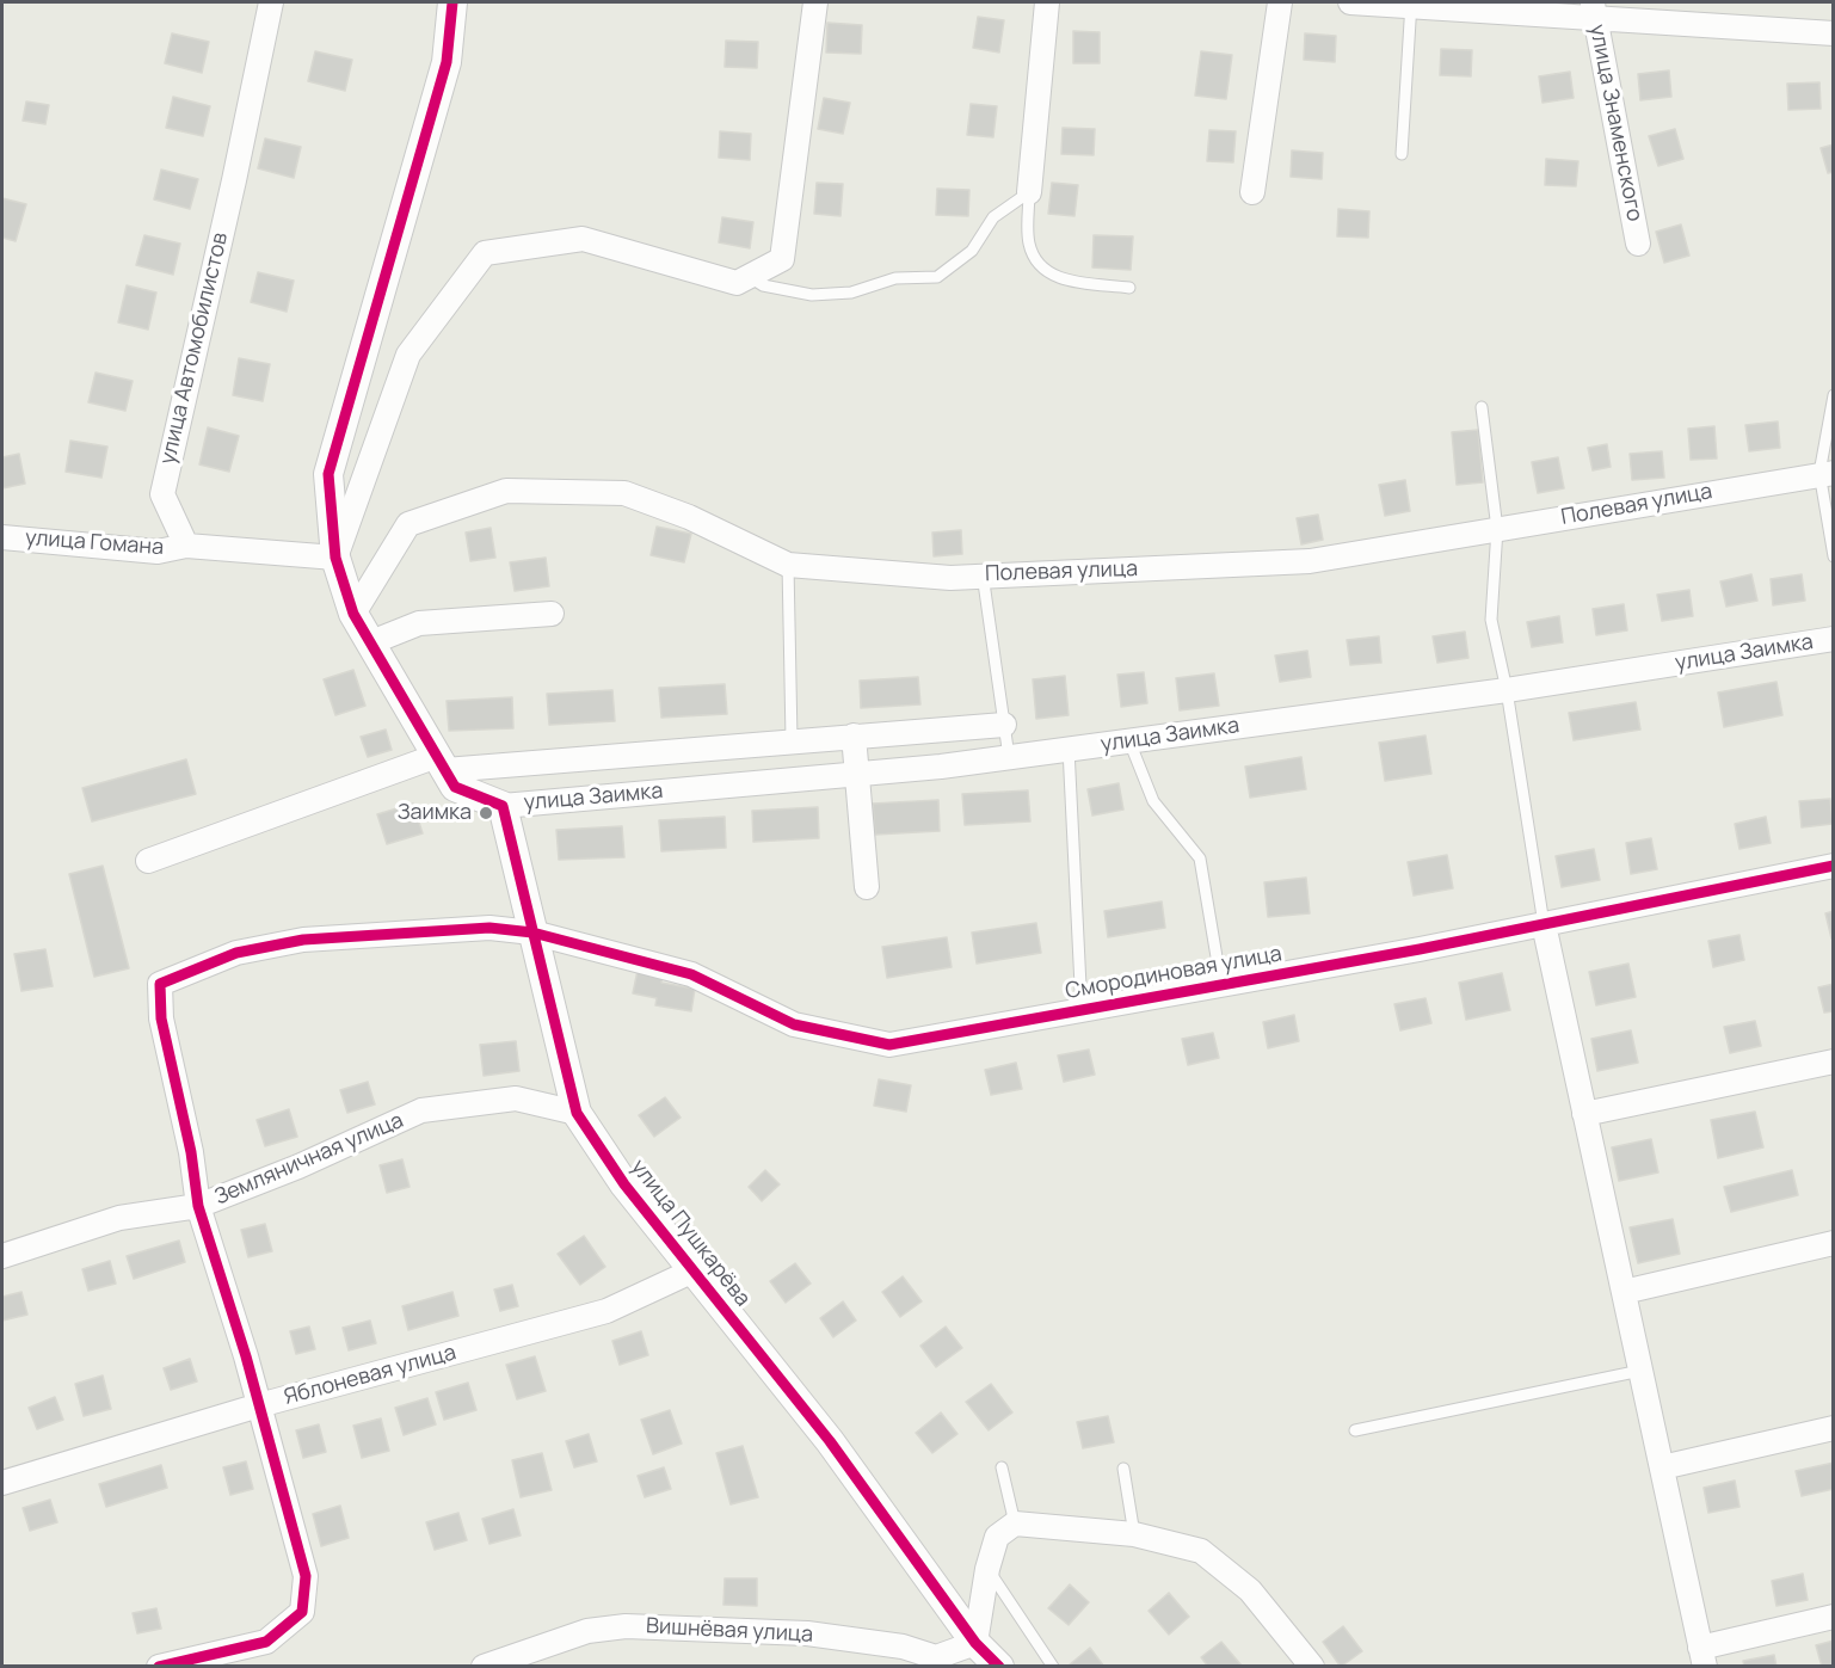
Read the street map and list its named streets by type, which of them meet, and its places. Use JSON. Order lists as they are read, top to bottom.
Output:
{
  "streets": {
    "street": [
      "улица Знаменского",
      "улица Автомобилистов",
      "Полевая улица",
      "улица Гомана",
      "улица Заимка",
      "Смородиновая улица",
      "Земляничная улица",
      "улица Пушкарёва",
      "Яблоневая улица",
      "Вишнёвая улица"
    ]
  },
  "crossings": [
    ["улица Автомобилистов", "улица Гомана"],
    ["улица Заимка", "улица Пушкарёва"],
    ["Смородиновая улица", "Земляничная улица"],
    ["Смородиновая улица", "улица Пушкарёва"],
    ["Земляничная улица", "улица Пушкарёва"],
    ["улица Пушкарёва", "Яблоневая улица"],
    ["улица Пушкарёва", "Вишнёвая улица"]
  ],
  "places": ["Заимка"]
}
